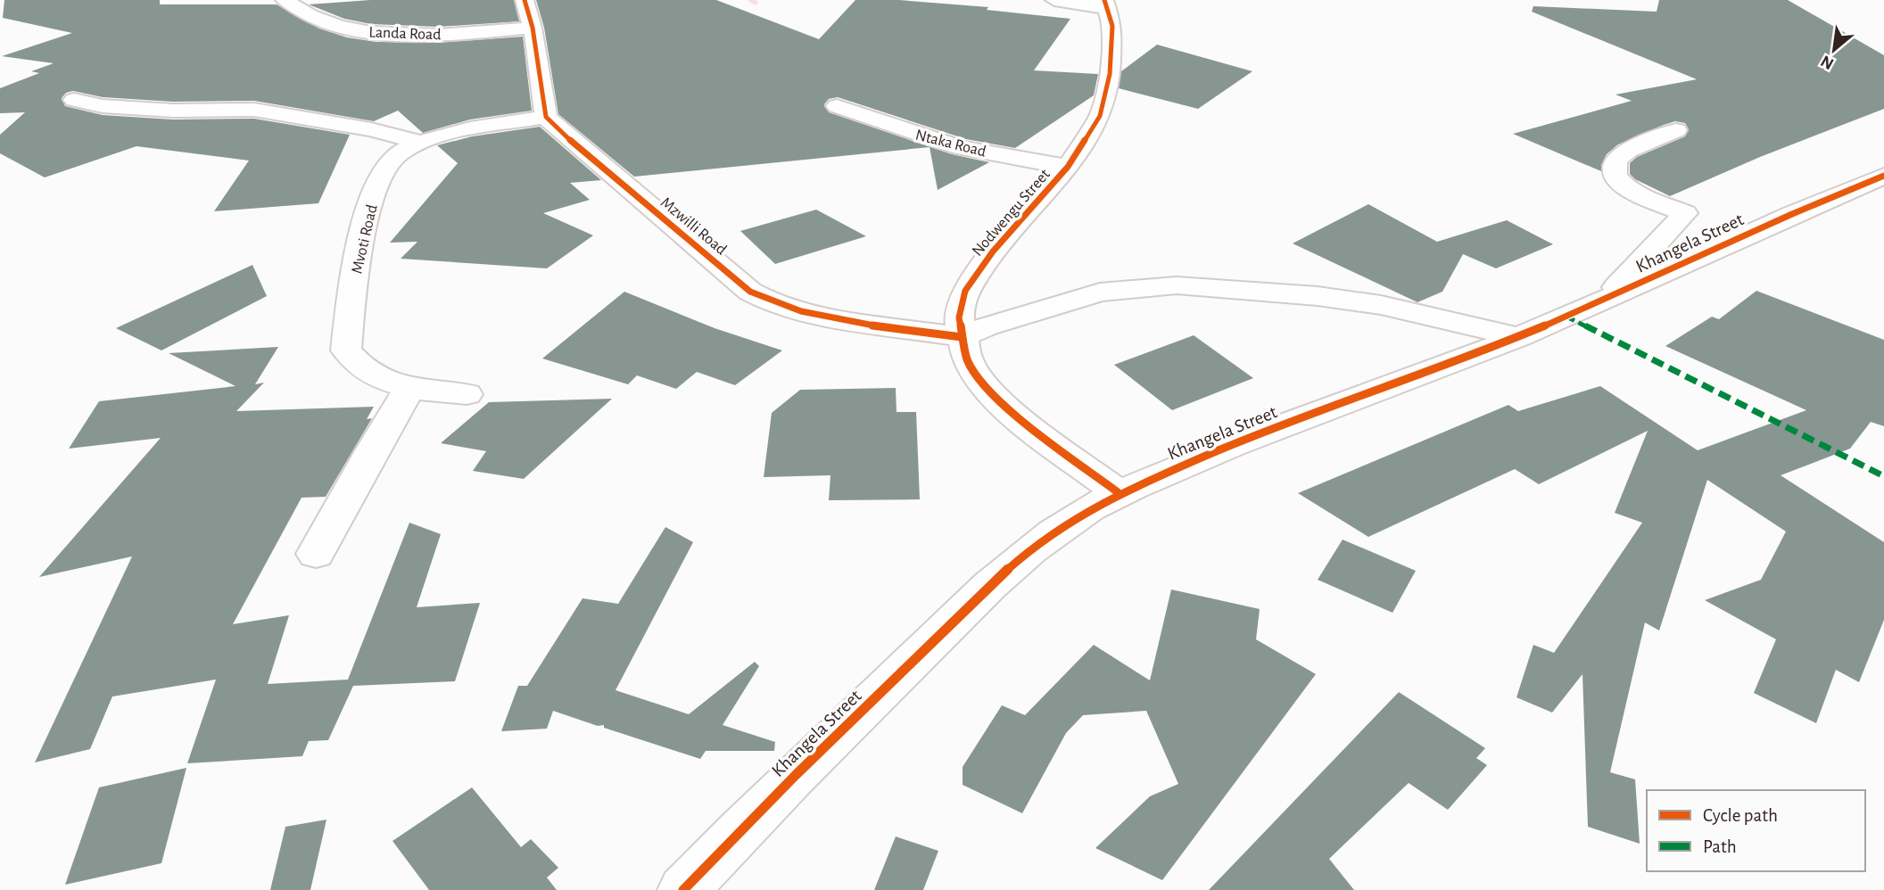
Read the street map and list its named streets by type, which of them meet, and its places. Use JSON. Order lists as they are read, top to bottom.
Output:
{
  "streets": {
    "street": [
      "Landa Road",
      "Ntaka Road",
      "Nodwengu Street",
      "Mzwilli Road",
      "Mvoti Road",
      "Khangela Street"
    ]
  },
  "crossings": [
    ["Ntaka Road", "Nodwengu Street"],
    ["Nodwengu Street", "Mzwilli Road"],
    ["Nodwengu Street", "Khangela Street"],
    ["Mzwilli Road", "Mvoti Road"]
  ],
  "legend": ["Cycle path", "Path"],
  "north": "bottom left"
}
